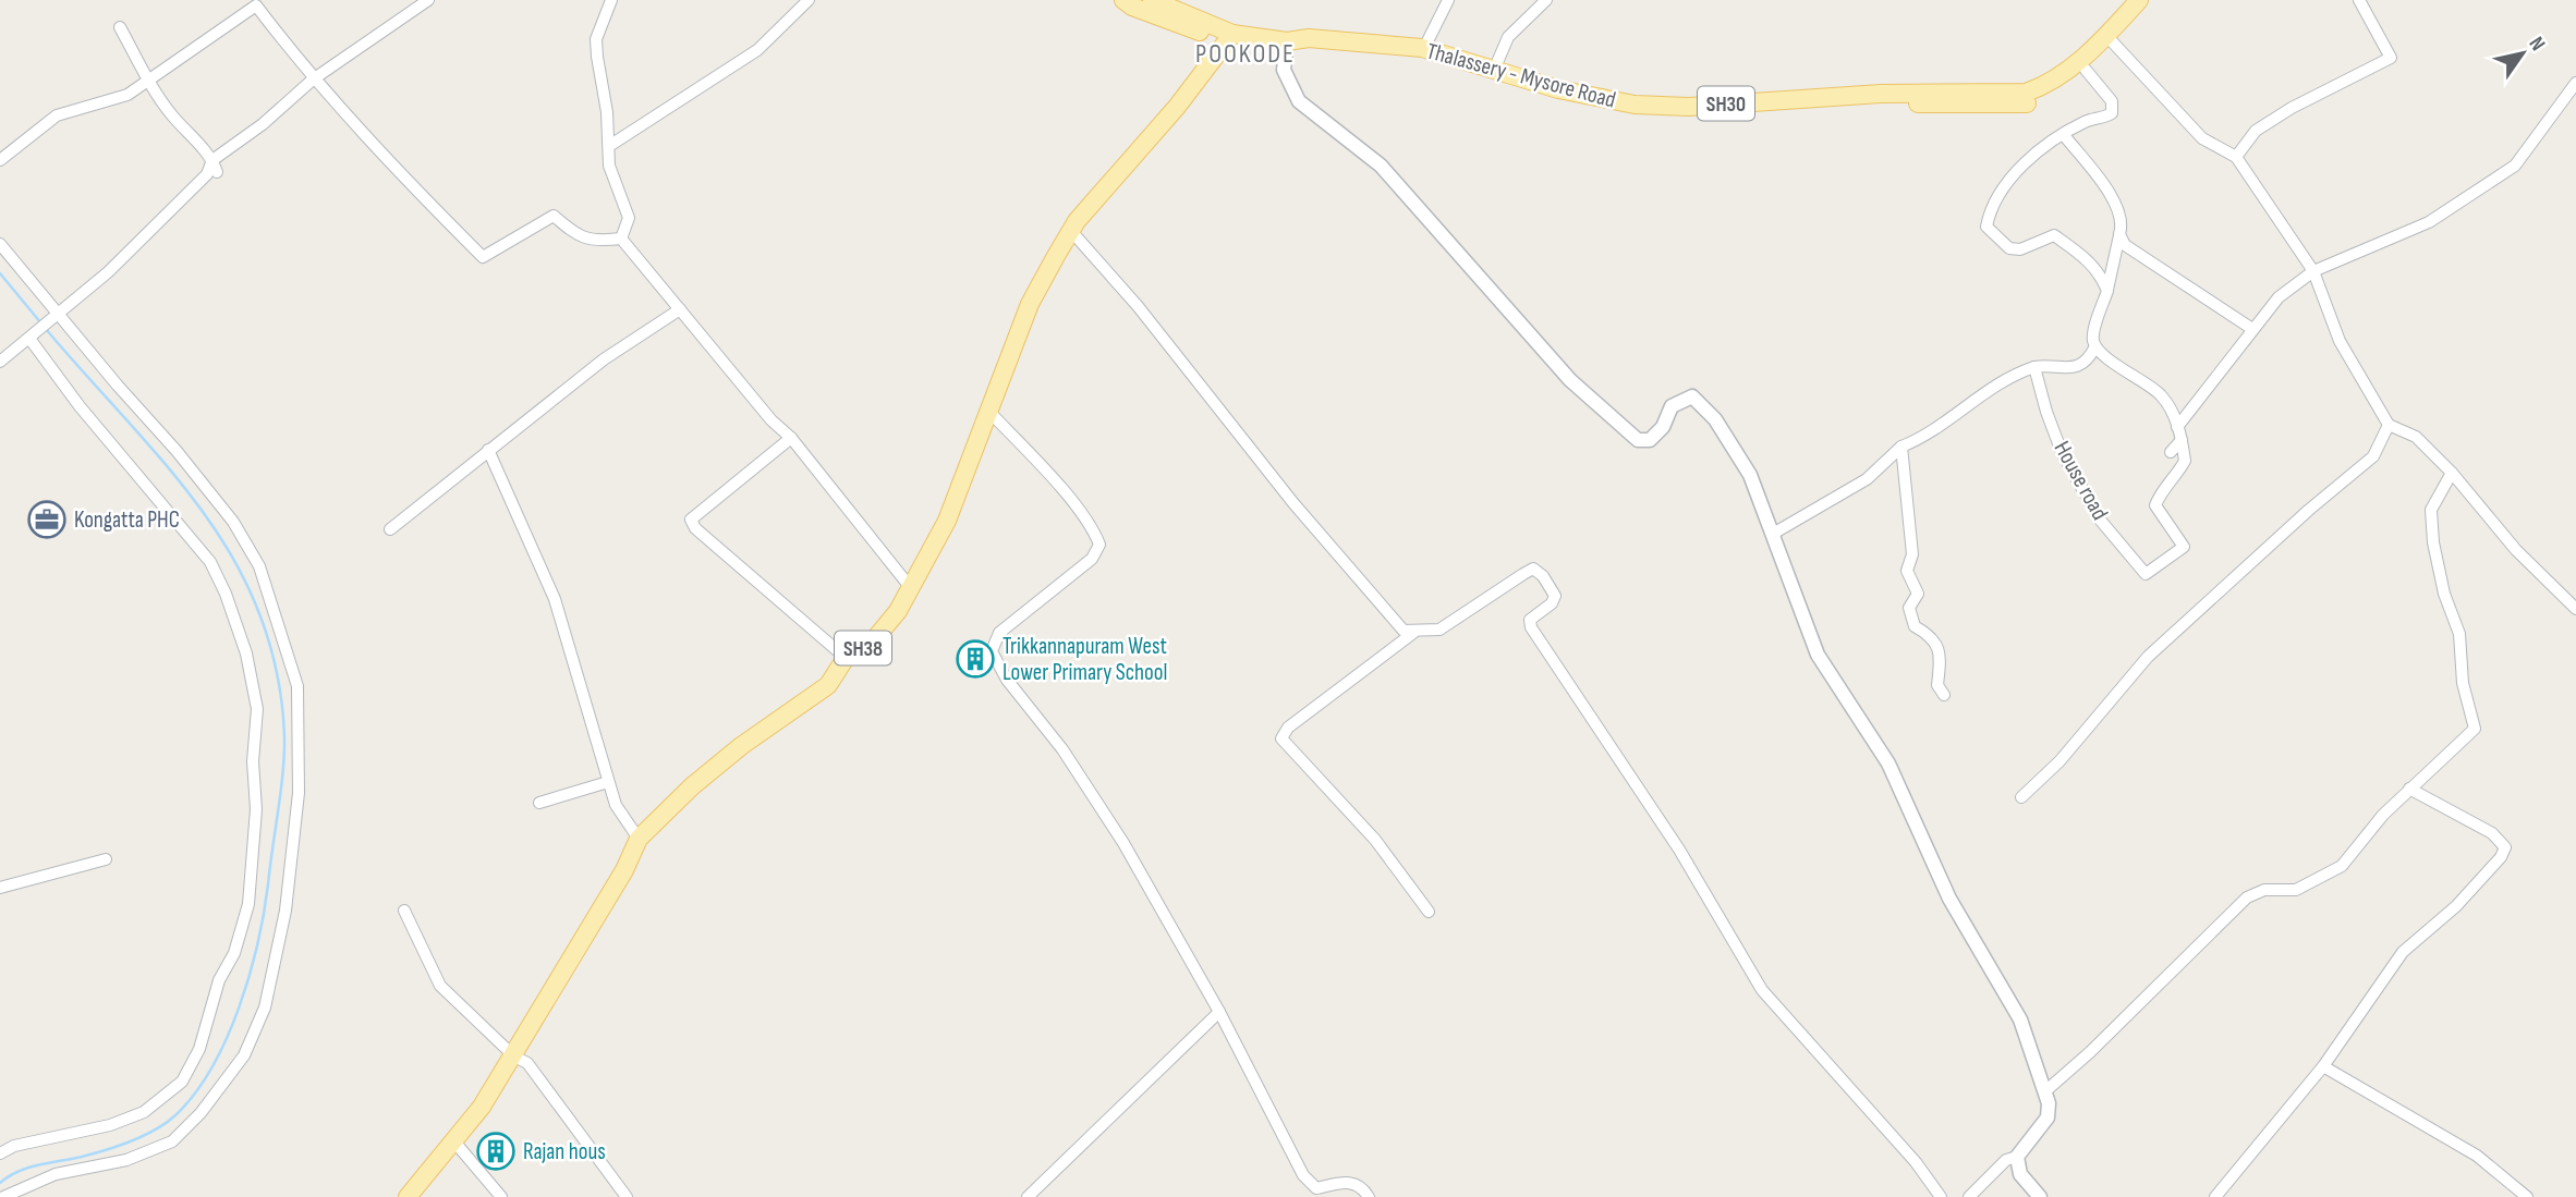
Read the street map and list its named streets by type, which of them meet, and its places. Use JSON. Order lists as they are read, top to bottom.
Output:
{
  "streets": {
    "main road": ["Thalassery - Mysore Road", "SH30", "SH38"],
    "street": ["House road"]
  },
  "crossings": [
    ["Thalassery - Mysore Road", "SH38"]
  ],
  "districts": ["POOKODE"],
  "places": {
    "office": ["Kongatta PHC"],
    "building": ["Trikkannapuram West Lower Primary School", "Rajan hous"]
  },
  "north": "top right"
}
